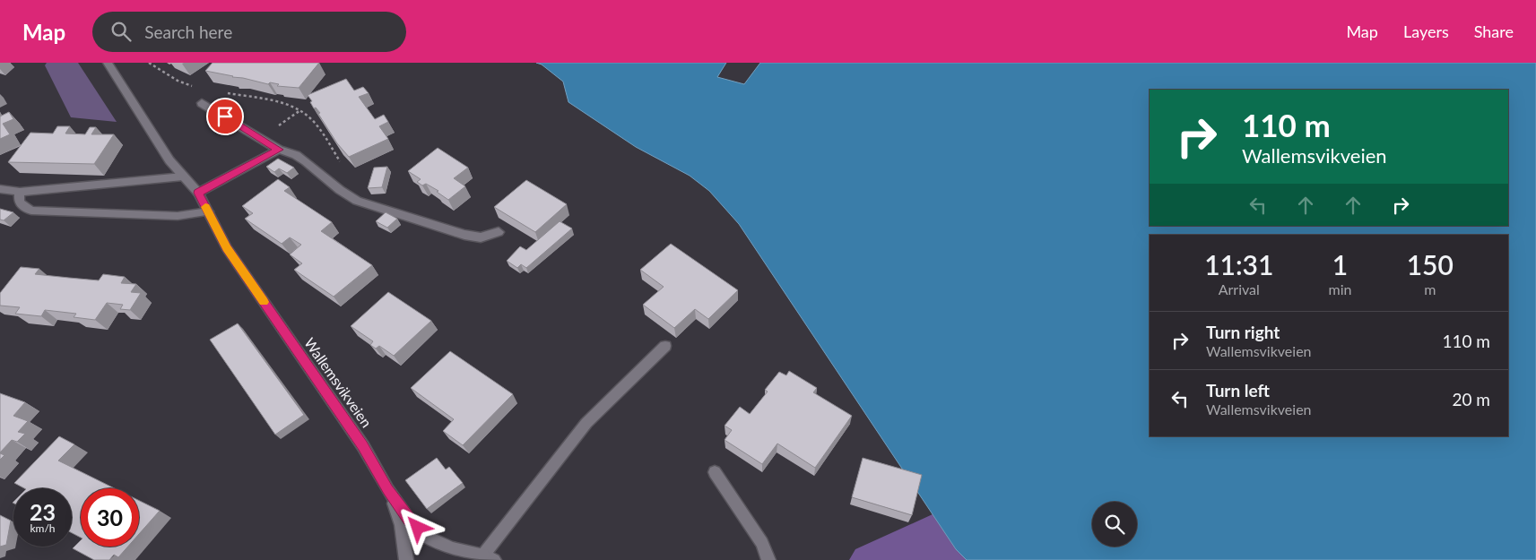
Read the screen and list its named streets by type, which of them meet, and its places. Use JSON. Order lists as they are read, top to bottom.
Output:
{
  "streets": {
    "street": ["Wallemsvikveien"]
  },
  "page": {
    "header": "Map",
    "search": "Search here",
    "nav": ["Map", "Layers", "Share"],
    "turn": ["110 m", "Wallemsvikveien"],
    "eta": [
      "11:31",
      "Arrival",
      "1",
      "min",
      "150",
      "m"
    ],
    "list": [
      {
        "name": "Turn right",
        "note": "Wallemsvikveien",
        "value": "110 m"
      },
      {
        "name": "Turn left",
        "note": "Wallemsvikveien",
        "value": "20 m"
      }
    ],
    "speed": "23 km/h",
    "limit": "30"
  }
}
